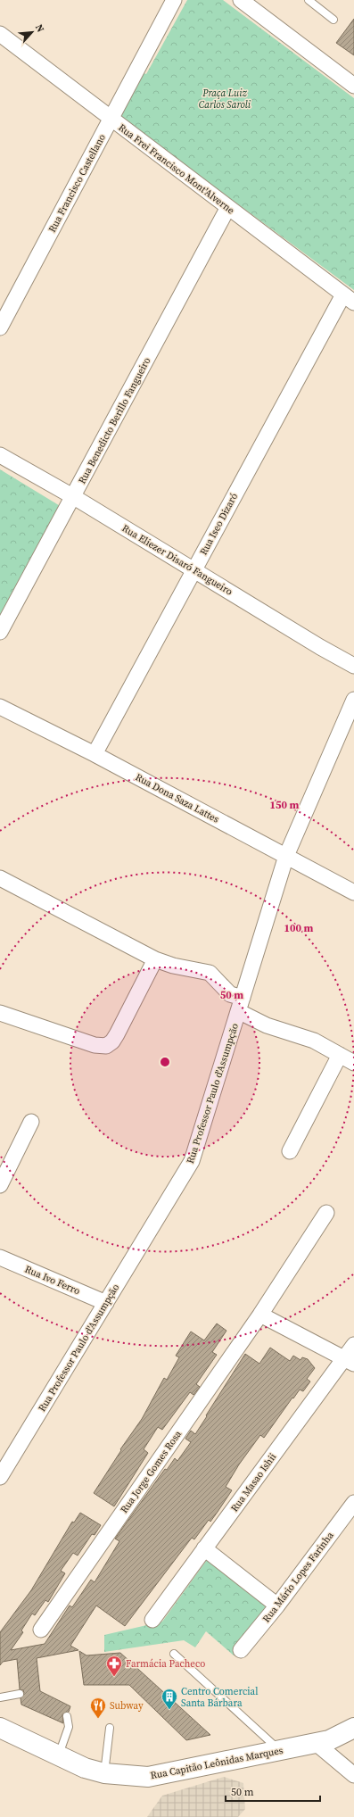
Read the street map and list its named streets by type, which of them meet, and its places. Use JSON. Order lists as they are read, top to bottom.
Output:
{
  "streets": {
    "main road": ["Rua Capitão Leônidas Marques"],
    "street": [
      "Rua Frei Francisco Mont'Alverne",
      "Rua Francisco Castellano",
      "Rua Benedicto Berillo Fangueiro",
      "Rua Iseo Dizaró",
      "Rua Eliezer Disaró Fangueiro",
      "Rua Dona Saza Lattes",
      "Rua Professor Paulo d'Assumpção",
      "Rua Ivo Ferro",
      "Rua Jorge Gomes Rosa",
      "Rua Masao Ishii",
      "Rua Mário Lopes Farinha"
    ]
  },
  "crossings": [
    ["Rua Frei Francisco Mont'Alverne", "Rua Francisco Castellano"],
    ["Rua Frei Francisco Mont'Alverne", "Rua Benedicto Berillo Fangueiro"],
    ["Rua Frei Francisco Mont'Alverne", "Rua Iseo Dizaró"],
    ["Rua Benedicto Berillo Fangueiro", "Rua Eliezer Disaró Fangueiro"],
    ["Rua Iseo Dizaró", "Rua Eliezer Disaró Fangueiro"],
    ["Rua Iseo Dizaró", "Rua Dona Saza Lattes"],
    ["Rua Dona Saza Lattes", "Rua Professor Paulo d'Assumpção"],
    ["Rua Professor Paulo d'Assumpção", "Rua Ivo Ferro"]
  ],
  "parks": ["Praça Luiz Carlos Saroli"],
  "places": {
    "pharmacy": ["Farmácia Pacheco"],
    "building": ["Centro Comercial Santa Bárbara"],
    "restaurant": ["Subway"]
  },
  "scale_bar": "50 m",
  "north": "top right",
  "rings": ["150 m", "100 m", "50 m"]
}
